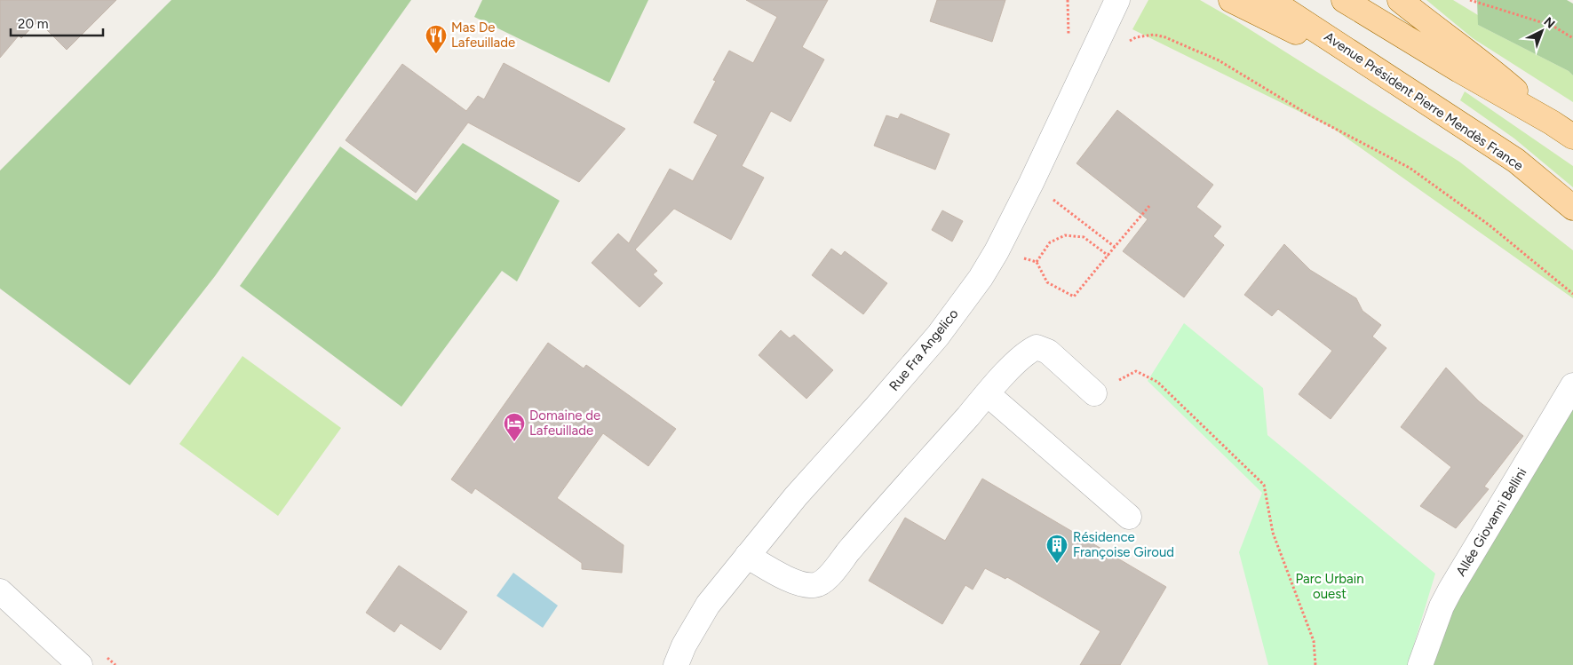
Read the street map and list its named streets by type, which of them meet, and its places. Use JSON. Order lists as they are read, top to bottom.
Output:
{
  "streets": {
    "main road": ["Avenue Président Pierre Mendès France"],
    "street": ["Rue Fra Angelico", "Allée Giovanni Bellini"]
  },
  "parks": ["Parc Urbain ouest"],
  "places": {
    "restaurant": ["Mas De Lafeuillade"],
    "hotel": ["Domaine de Lafeuillade"],
    "building": ["Résidence Françoise Giroud"]
  },
  "scale_bar": "20 m",
  "north": "top right"
}
